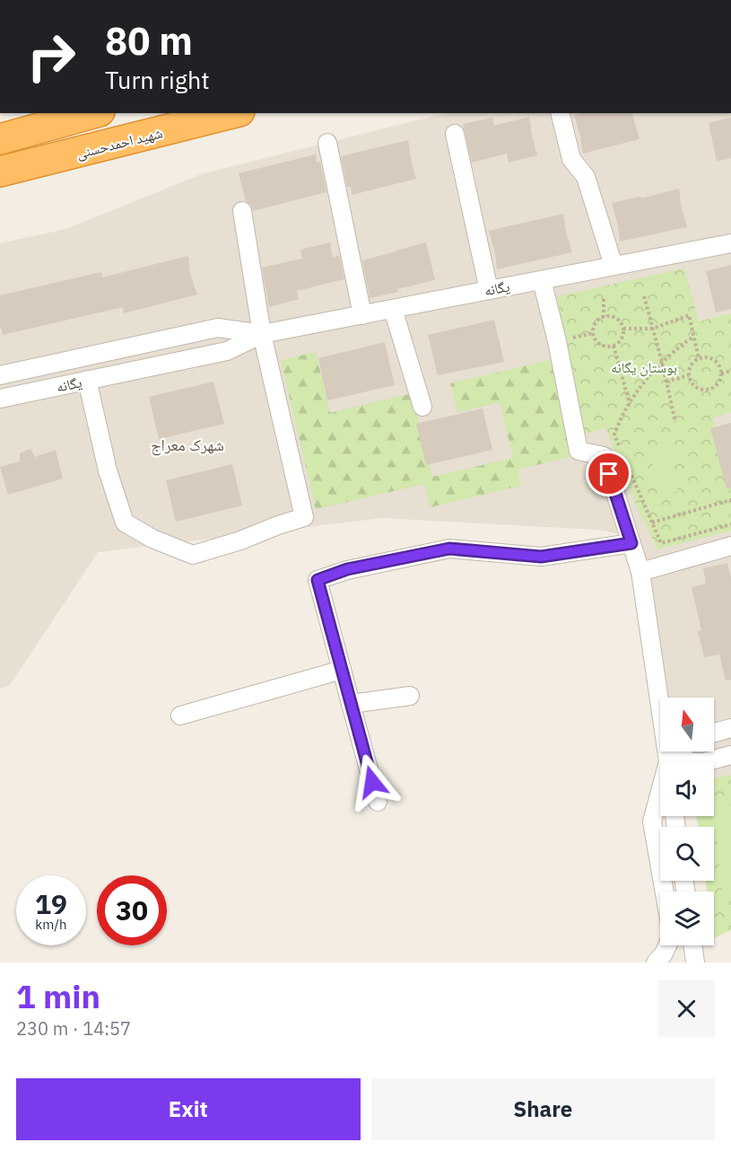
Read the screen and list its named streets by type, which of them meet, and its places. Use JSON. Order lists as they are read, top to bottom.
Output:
{
  "streets": {
    "highway": ["شهید احمدحسنی"],
    "street": ["یگانه"]
  },
  "districts": ["شهرک معراج"],
  "parks": ["بوستان یگانه"],
  "north": "top",
  "page": {
    "turn": ["80 m", "Turn right"],
    "speed": "19 km/h",
    "limit": "30",
    "heading": ["1 min", "230 m · 14:57"],
    "buttons": ["Exit", "Share"]
  }
}
